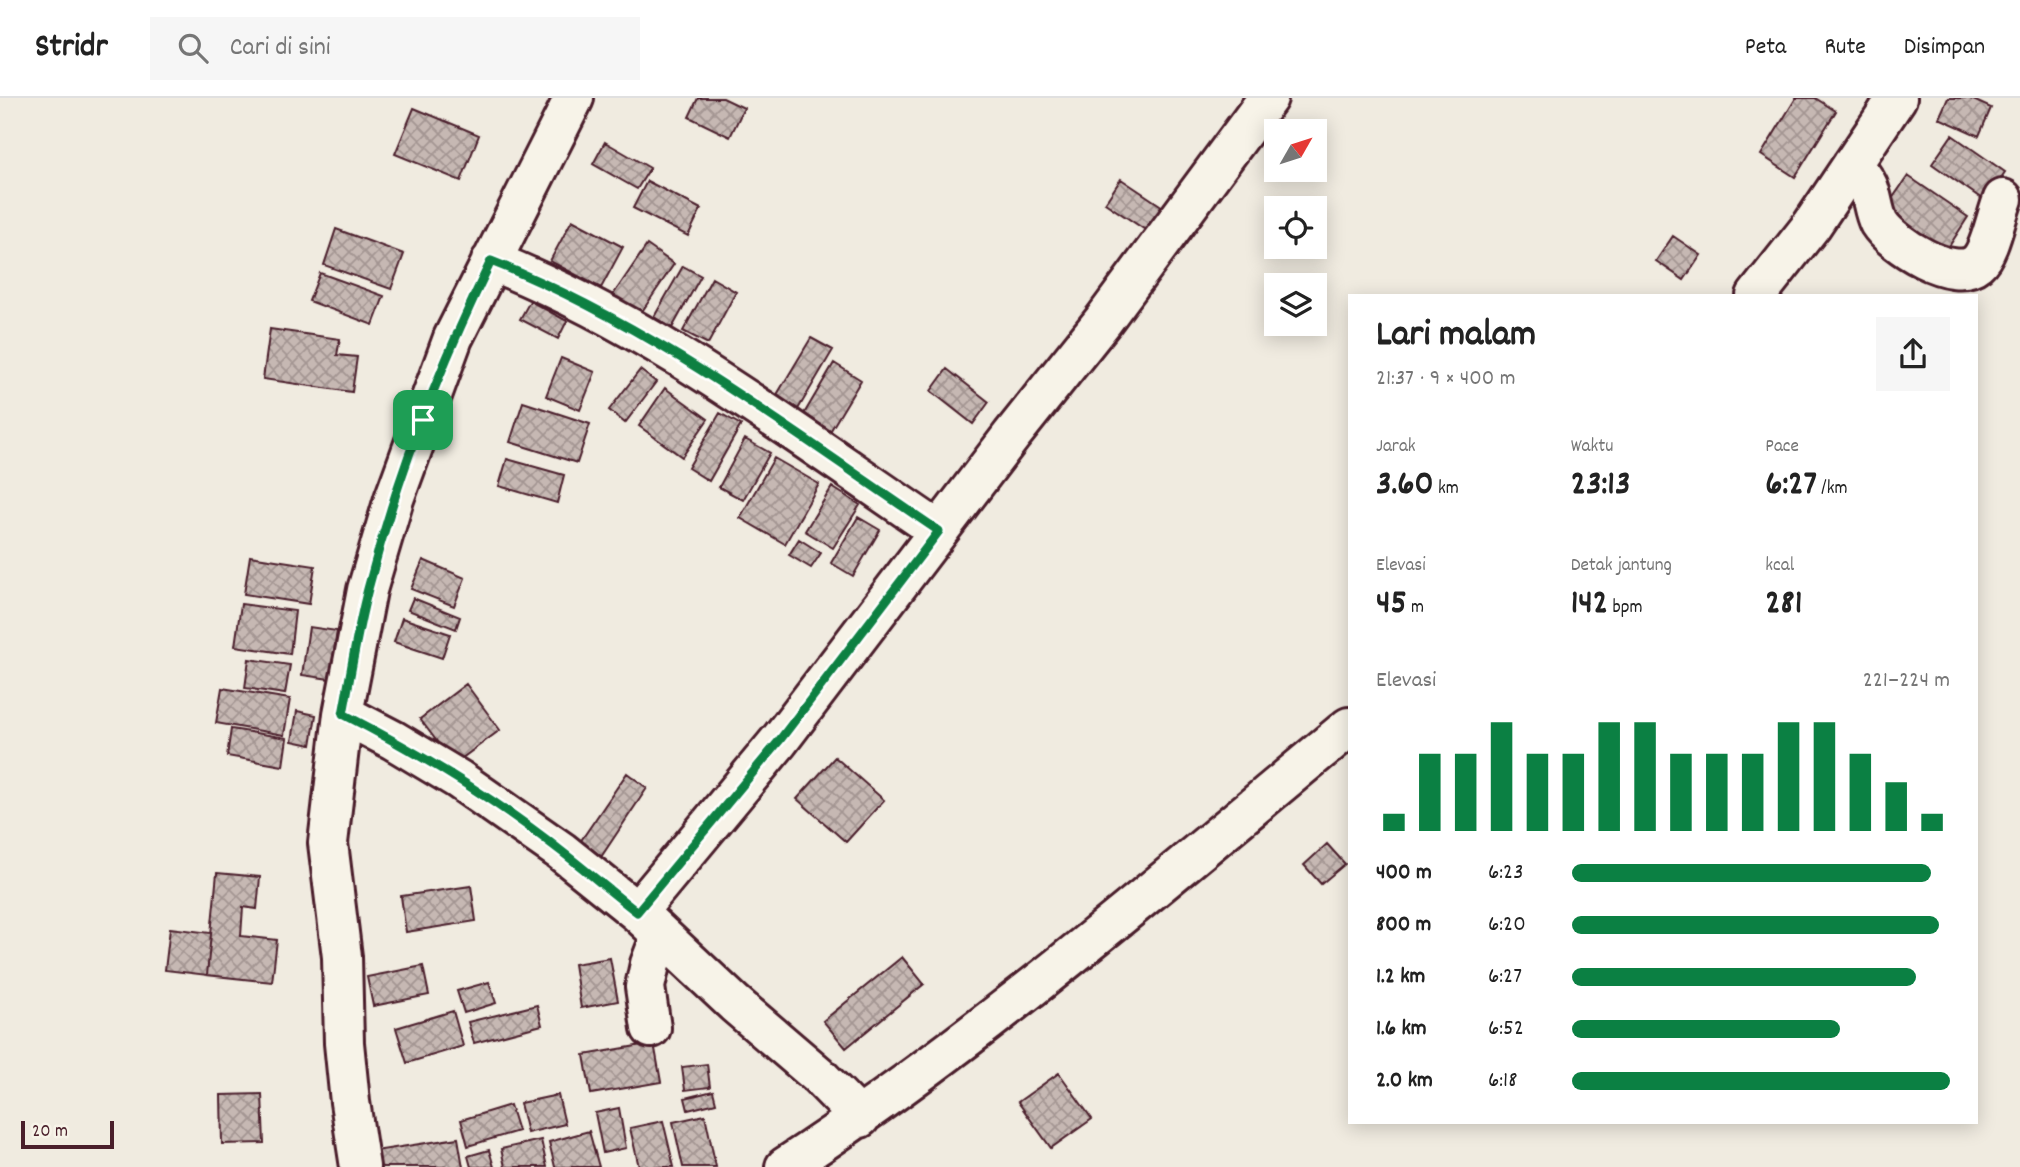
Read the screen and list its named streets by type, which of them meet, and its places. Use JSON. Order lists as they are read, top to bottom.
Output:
{
  "scale_bar": "20 m",
  "north": "top right",
  "page": {
    "header": "Stridr",
    "search": "Cari di sini",
    "nav": ["Peta", "Rute", "Disimpan"],
    "heading": ["Lari malam", "21:37 · 9 × 400 m"],
    "stats": [
      ["Jarak", "3.60 km"],
      ["Waktu", "23:13"],
      ["Pace", "6:27 /km"],
      ["Elevasi", "45 m"],
      ["Detak jantung", "142 bpm"],
      ["kcal", "281"]
    ],
    "chart": ["Elevasi", "221–224 m"],
    "list": [
      {
        "name": "400 m",
        "note": "6:23"
      },
      {
        "name": "800 m",
        "note": "6:20"
      },
      {
        "name": "1.2 km",
        "note": "6:27"
      },
      {
        "name": "1.6 km",
        "note": "6:52"
      },
      {
        "name": "2.0 km",
        "note": "6:18"
      }
    ],
    "scale": "20 m"
  }
}
